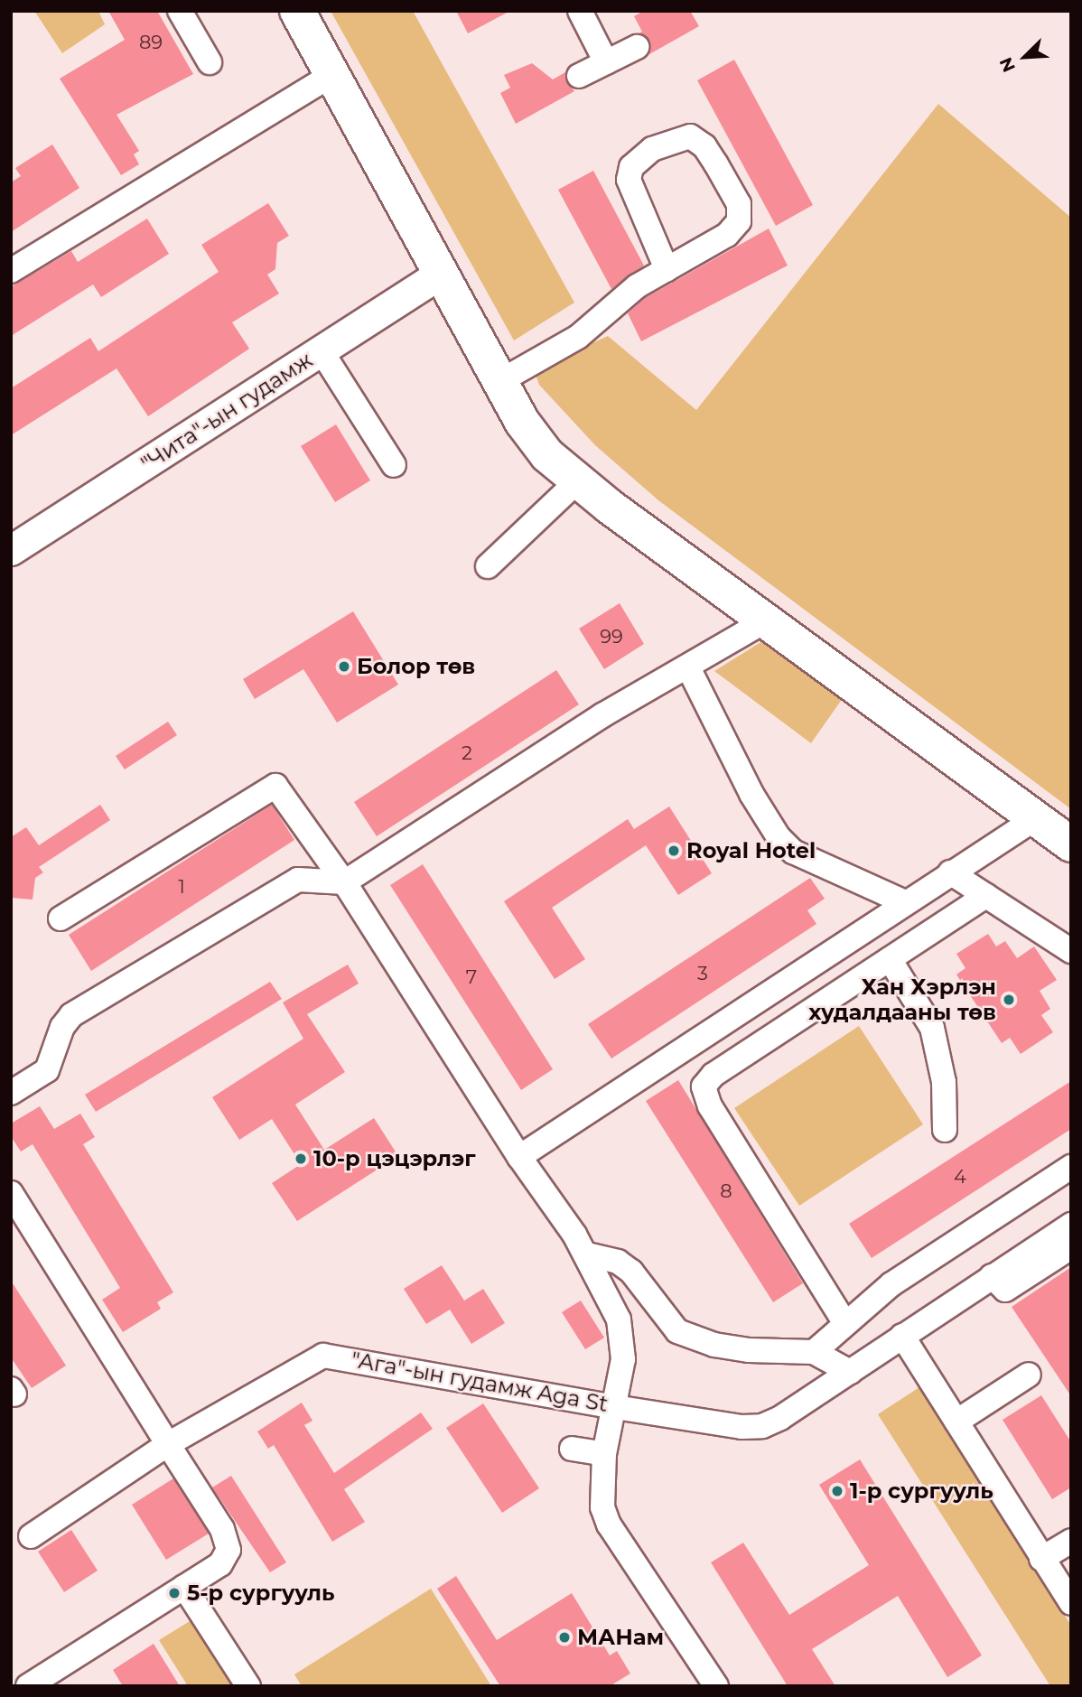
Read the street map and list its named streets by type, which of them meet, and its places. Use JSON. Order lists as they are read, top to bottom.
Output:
{
  "streets": {
    "main road": ["\"Чита\"-ын гудамж"],
    "street": ["\"Ага\"-ын гудамж Aga St"]
  },
  "places": [
    "Болор төв",
    "Royal Hotel",
    "Хан Хэрлэн худалдааны төв",
    "10-р цэцэрлэг",
    "1-р сургууль",
    "5-р сургууль",
    "МАНам"
  ],
  "house_numbers": [
    "89",
    "99",
    "2",
    "1",
    "3",
    "7",
    "4",
    "8"
  ],
  "north": "bottom left"
}
